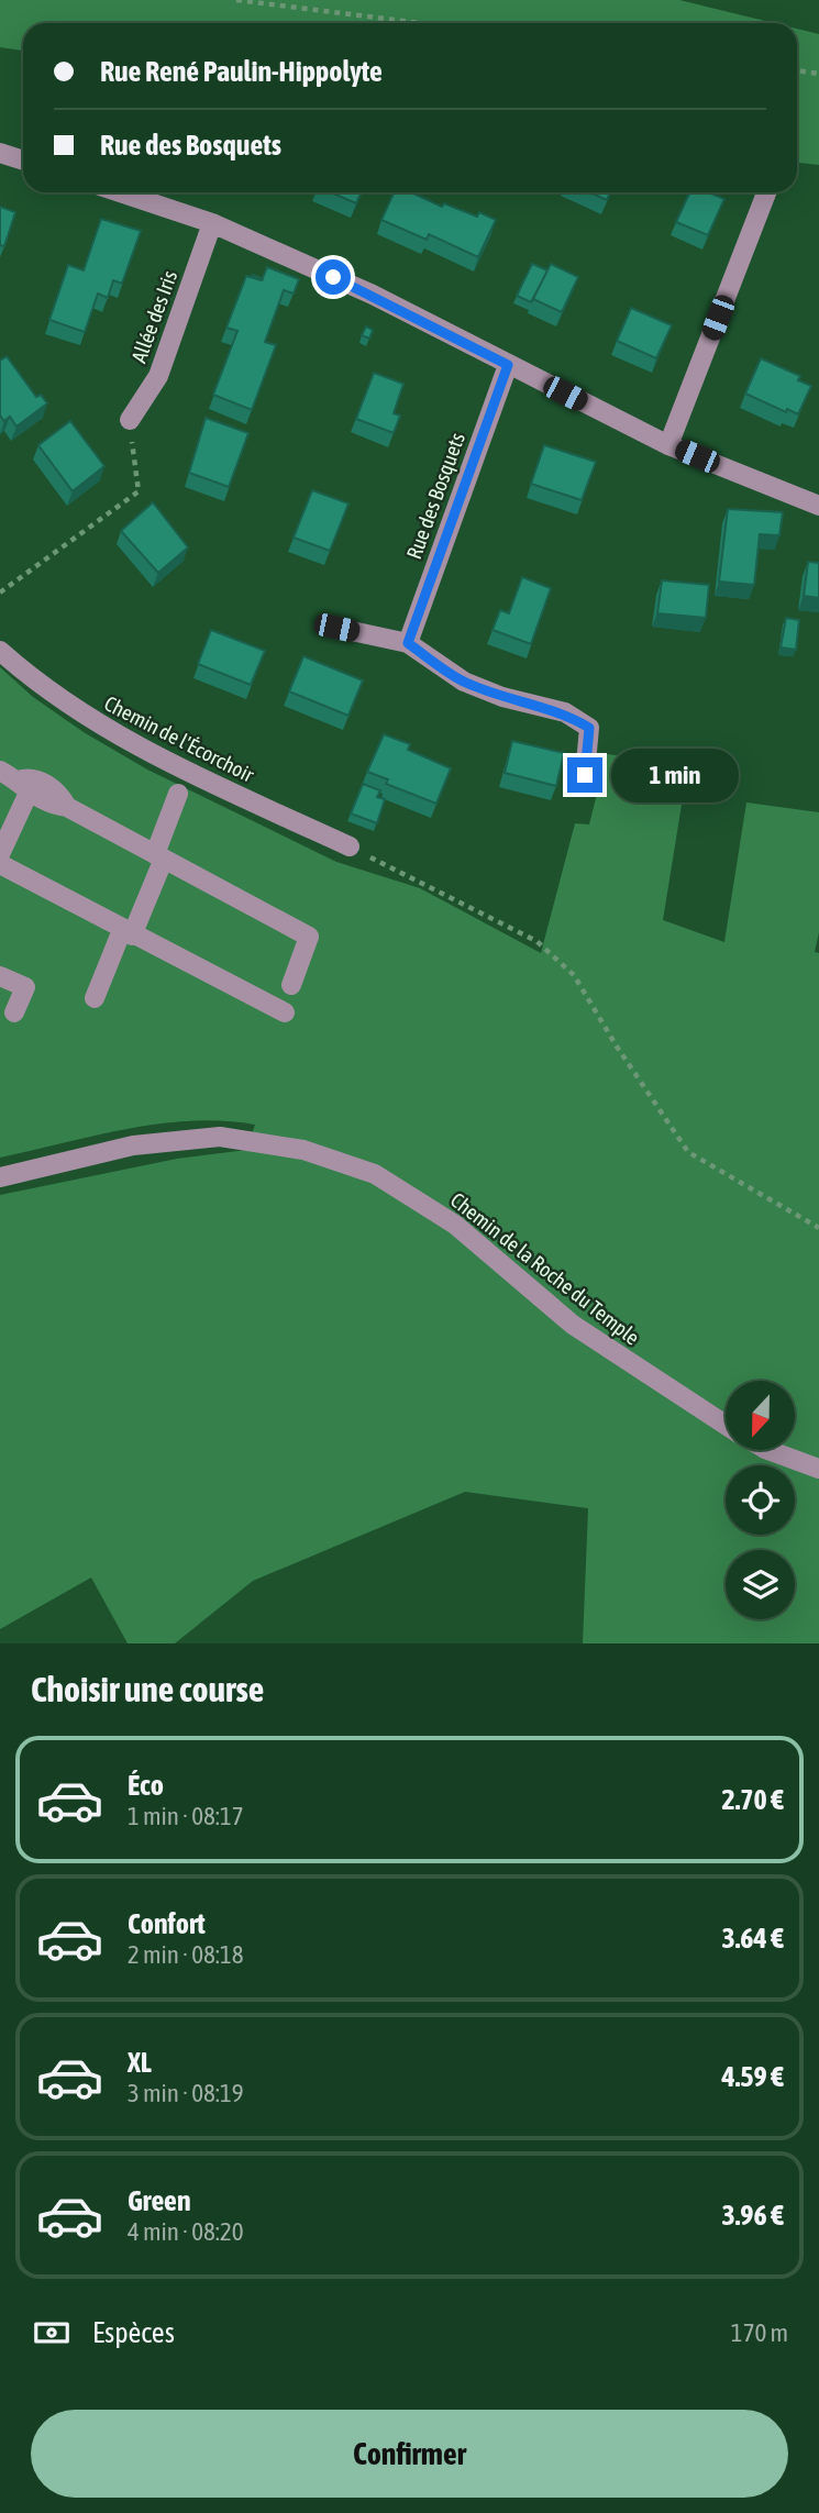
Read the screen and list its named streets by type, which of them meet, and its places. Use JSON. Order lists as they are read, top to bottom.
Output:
{
  "streets": {
    "street": [
      "Allée des Iris",
      "Rue des Bosquets",
      "Chemin de l'Écorchoir",
      "Chemin de la Roche du Temple"
    ]
  },
  "north": "bottom",
  "page": {
    "banner": ["Rue René Paulin-Hippolyte", "Rue des Bosquets"],
    "bubble": "1 min",
    "heading": "Choisir une course",
    "list": [
      {
        "name": "Éco",
        "note": "1 min · 08:17",
        "value": "2.70 €"
      },
      {
        "name": "Confort",
        "note": "2 min · 08:18",
        "value": "3.64 €"
      },
      {
        "name": "XL",
        "note": "3 min · 08:19",
        "value": "4.59 €"
      },
      {
        "name": "Green",
        "note": "4 min · 08:20",
        "value": "3.96 €"
      }
    ],
    "pay": ["Espèces", "170 m"],
    "buttons": "Confirmer"
  }
}
